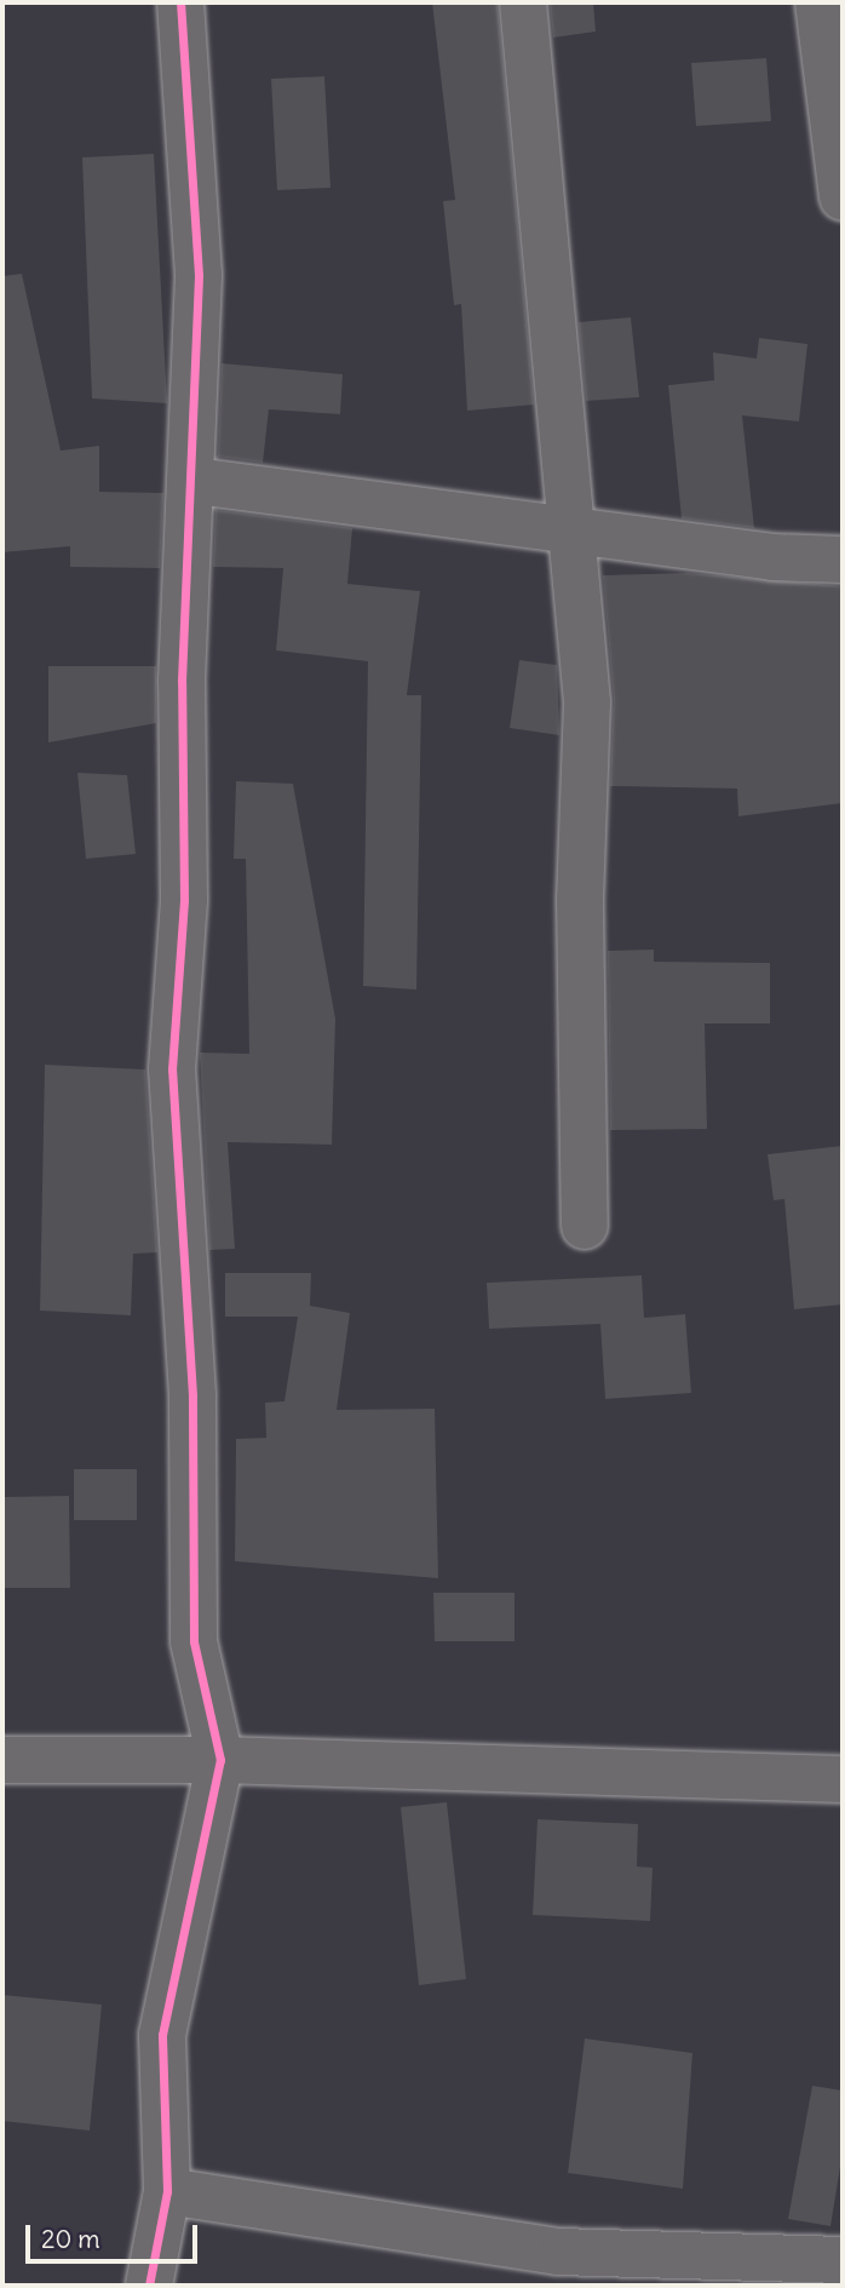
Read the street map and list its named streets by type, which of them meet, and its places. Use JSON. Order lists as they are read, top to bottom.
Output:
{
  "scale_bar": "20 m"
}
